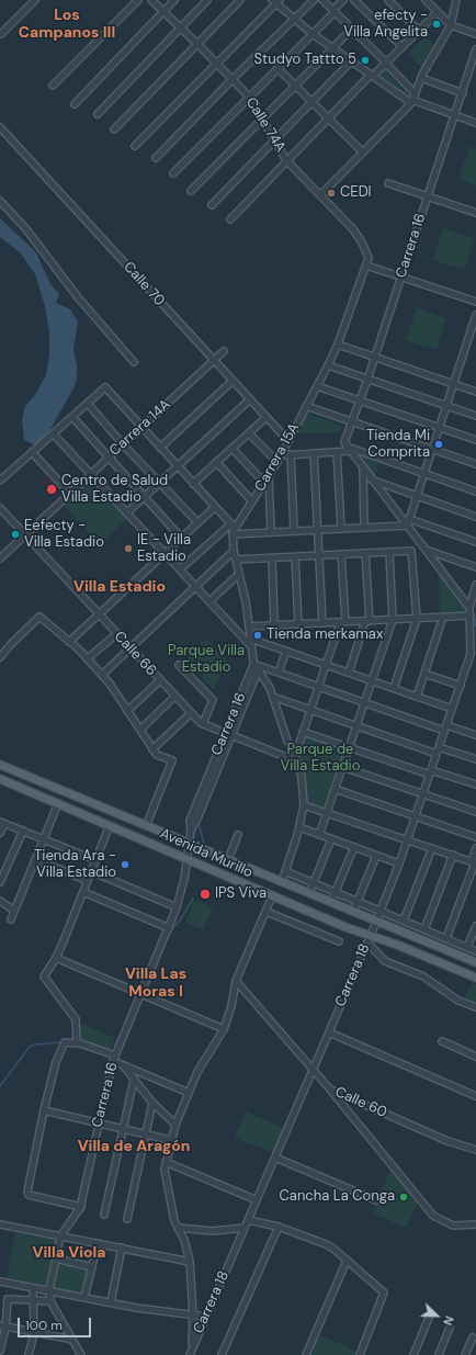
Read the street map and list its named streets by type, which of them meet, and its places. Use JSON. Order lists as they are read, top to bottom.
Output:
{
  "streets": {
    "main road": ["Avenida Murillo"],
    "street": [
      "Calle 74A",
      "Carrera 16",
      "Calle 70",
      "Carrera 14A",
      "Carrera 15A",
      "Calle 66",
      "Carrera 18",
      "Calle 60"
    ]
  },
  "crossings": [
    ["Calle 74A", "Carrera 15A"],
    ["Carrera 16", "Calle 66"],
    ["Carrera 16", "Avenida Murillo"],
    ["Calle 70", "Carrera 14A"],
    ["Calle 70", "Carrera 15A"],
    ["Carrera 14A", "Calle 66"],
    ["Avenida Murillo", "Carrera 18"],
    ["Carrera 18", "Calle 60"]
  ],
  "districts": [
    "Los Campanos III",
    "Villa Estadio",
    "Villa Las Moras I",
    "Villa de Aragón",
    "Villa Viola"
  ],
  "parks": ["Parque Villa Estadio", "Parque de Villa Estadio"],
  "places": [
    "efecty - Villa Angelita",
    "Studyo Tattto 5",
    "CEDI",
    "Tienda Mi Comprita",
    "Centro de Salud Villa Estadio",
    "Eefecty - Villa Estadio",
    "IE - Villa Estadio",
    "Tienda merkamax",
    "Tienda Ara - Villa Estadio",
    "IPS Viva",
    "Cancha La Conga"
  ],
  "scale_bar": "100 m",
  "north": "bottom right"
}
